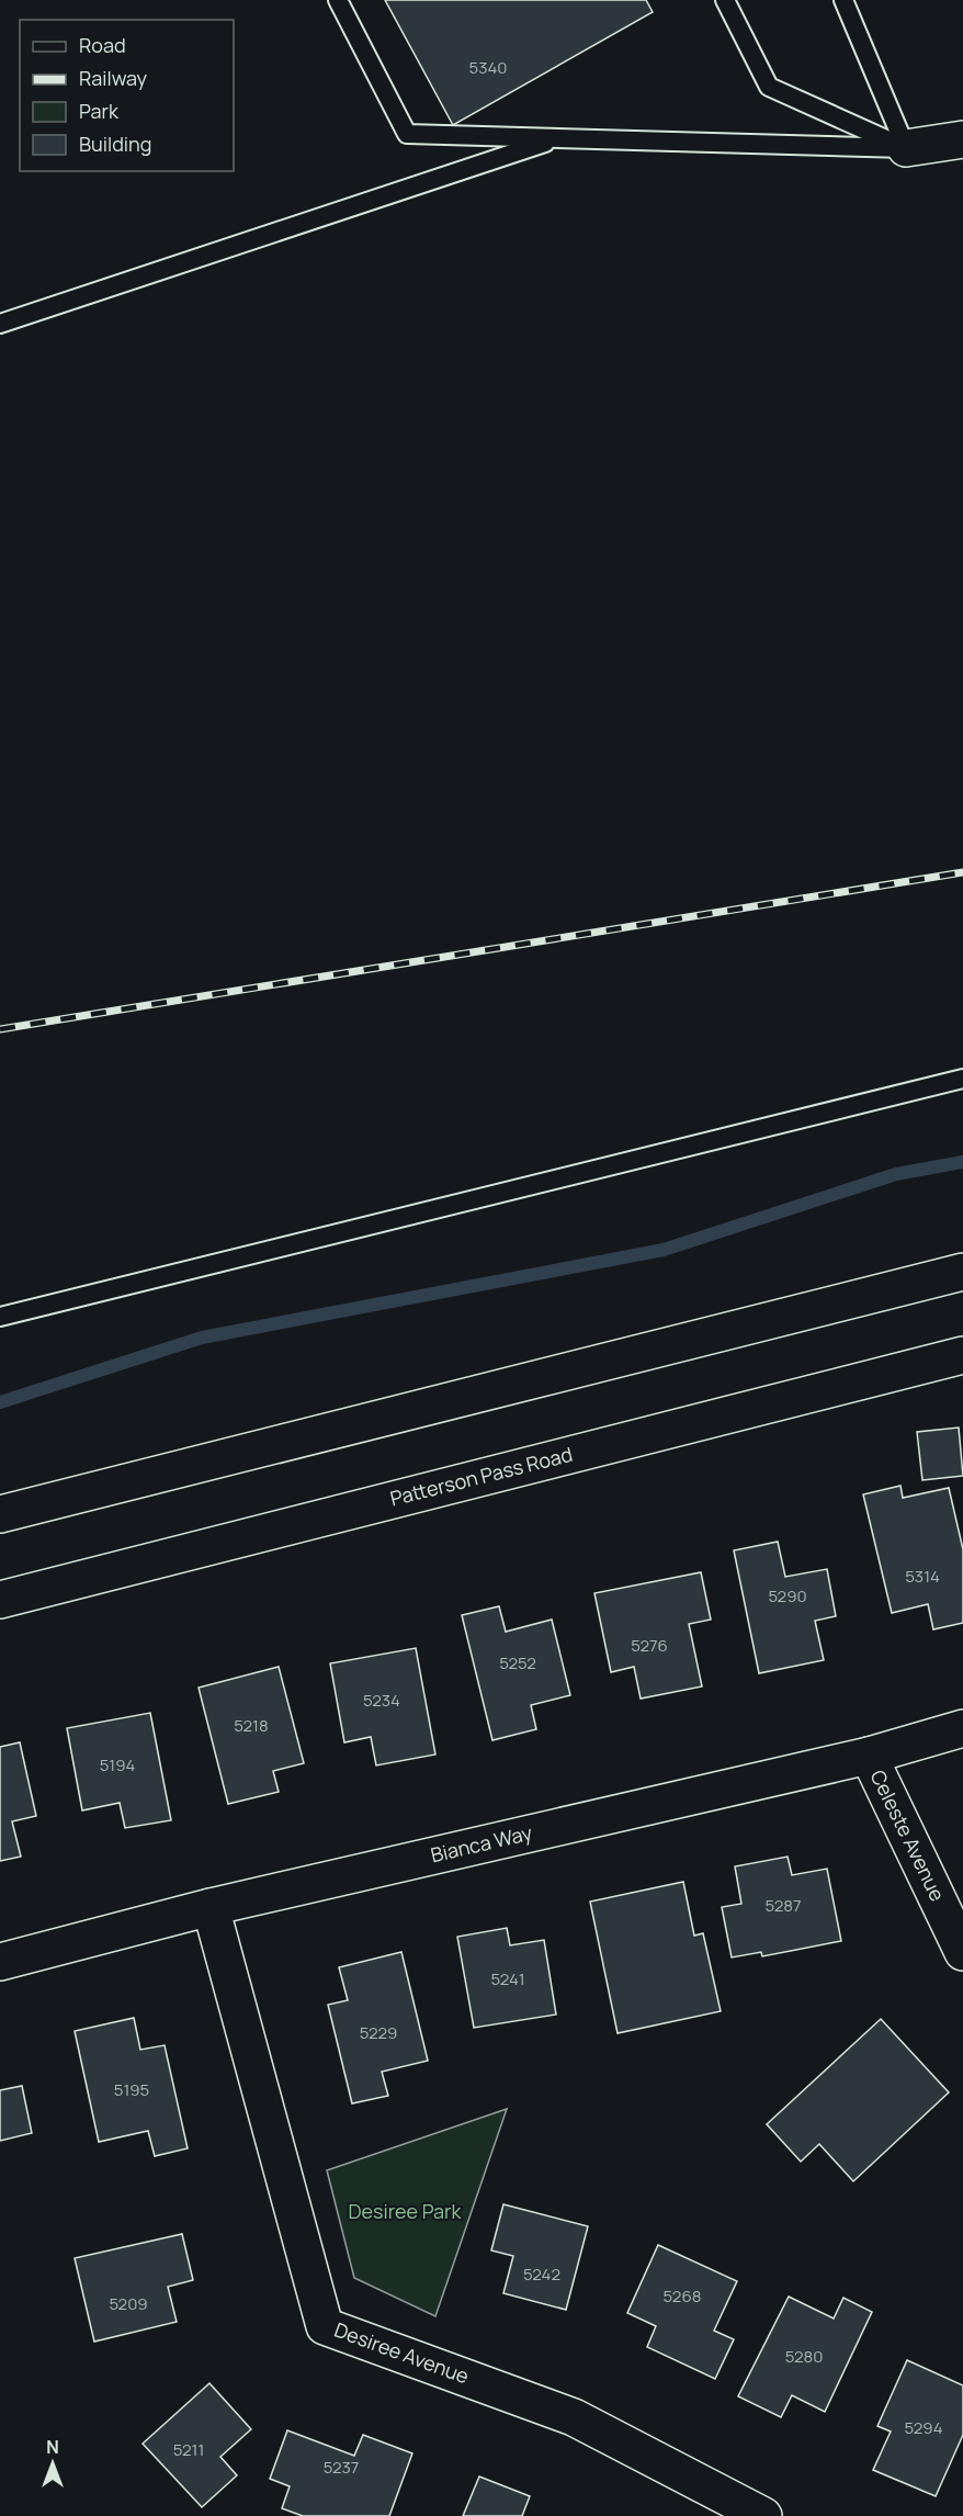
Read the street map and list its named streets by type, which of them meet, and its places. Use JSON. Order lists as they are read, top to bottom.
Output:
{
  "streets": {
    "street": [
      "Patterson Pass Road",
      "Celeste Avenue",
      "Bianca Way",
      "Desiree Avenue"
    ]
  },
  "crossings": [
    ["Celeste Avenue", "Bianca Way"],
    ["Bianca Way", "Desiree Avenue"]
  ],
  "parks": ["Desiree Park"],
  "house_numbers": [
    "5340",
    "5314",
    "5290",
    "5276",
    "5252",
    "5234",
    "5218",
    "5194",
    "5287",
    "5241",
    "5229",
    "5195",
    "5242",
    "5268",
    "5209",
    "5280",
    "5294",
    "5211",
    "5237"
  ],
  "legend": [
    "Road",
    "Railway",
    "Park",
    "Building"
  ],
  "north": "top"
}
